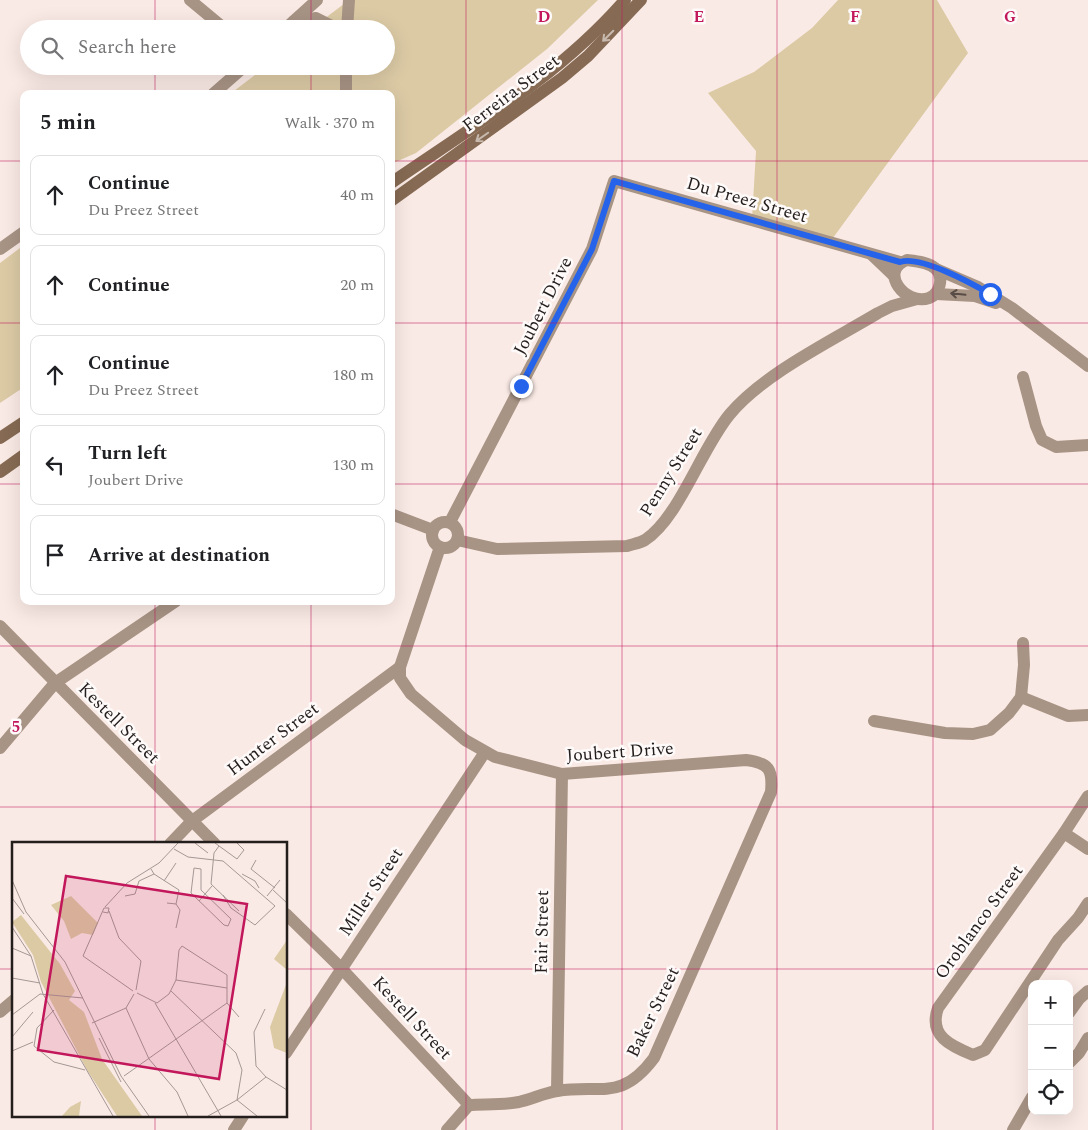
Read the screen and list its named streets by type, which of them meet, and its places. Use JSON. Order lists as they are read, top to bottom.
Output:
{
  "streets": {
    "main road": ["Ferreira Street"],
    "street": [
      "Du Preez Street",
      "Joubert Drive",
      "Penny Street",
      "Kestell Street",
      "Hunter Street",
      "Miller Street",
      "Oroblanco Street",
      "Fair Street",
      "Baker Street"
    ]
  },
  "crossings": [
    ["Du Preez Street", "Joubert Drive"],
    ["Du Preez Street", "Penny Street"],
    ["Joubert Drive", "Penny Street"],
    ["Joubert Drive", "Hunter Street"],
    ["Joubert Drive", "Miller Street"],
    ["Joubert Drive", "Fair Street"],
    ["Joubert Drive", "Baker Street"],
    ["Kestell Street", "Hunter Street"],
    ["Kestell Street", "Miller Street"],
    ["Kestell Street", "Baker Street"],
    ["Fair Street", "Baker Street"]
  ],
  "page": {
    "search": "Search here",
    "heading": ["5 min", "Walk · 370 m"],
    "list": [
      ["Continue", "Du Preez Street", "40 m"],
      ["Continue", "20 m"],
      ["Continue", "Du Preez Street", "180 m"],
      ["Turn left", "Joubert Drive", "130 m"],
      "Arrive at destination"
    ],
    "map_buttons": ["+", "−"]
  },
  "grid": {
    "columns": [
      "D",
      "E",
      "F",
      "G"
    ],
    "rows": ["5"]
  }
}
